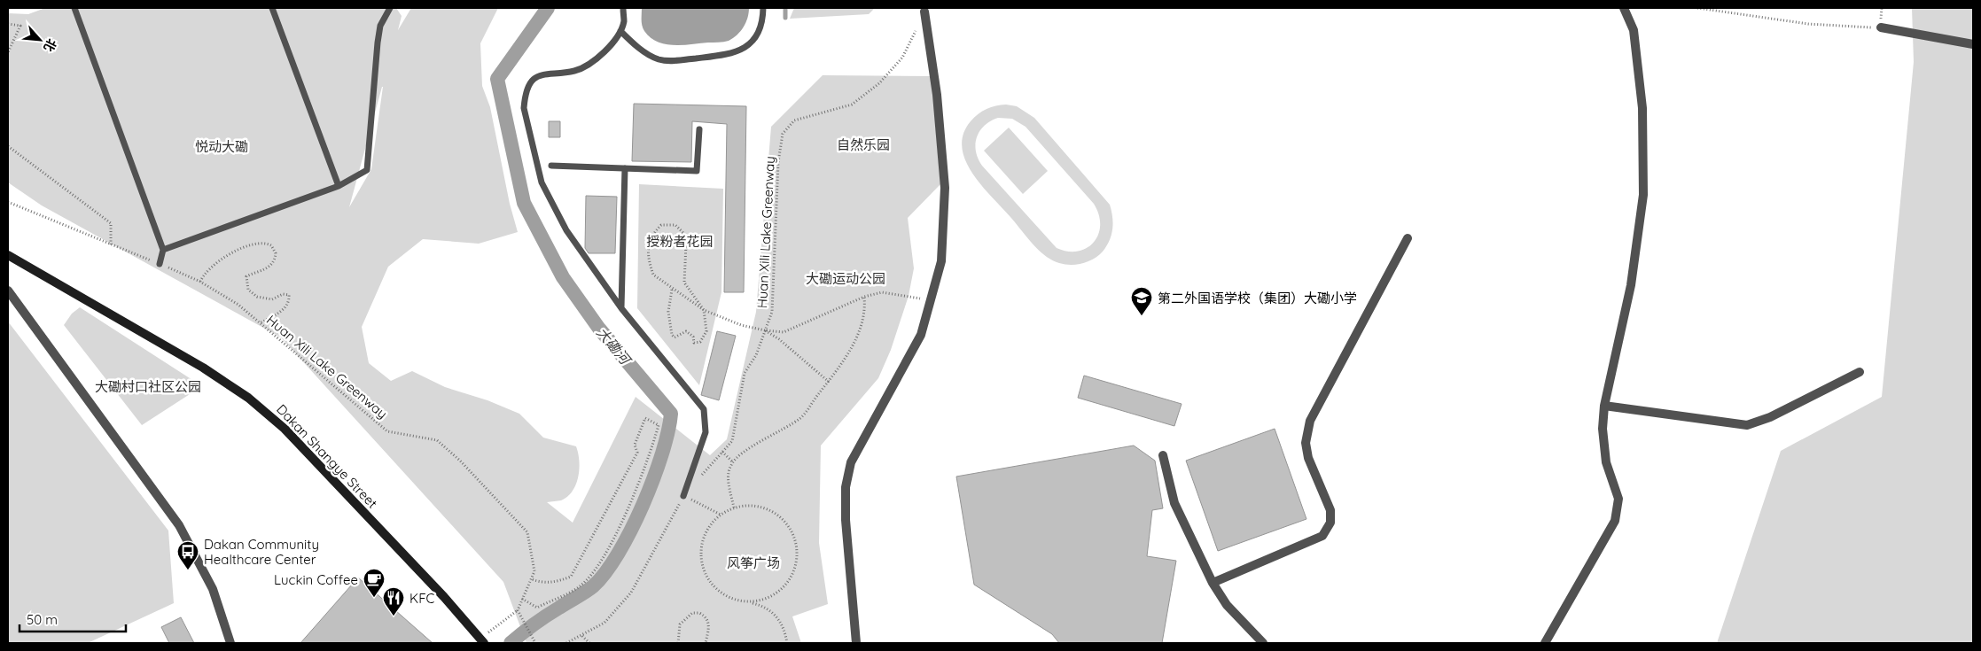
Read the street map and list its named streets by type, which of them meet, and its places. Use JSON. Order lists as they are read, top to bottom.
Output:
{
  "streets": {
    "street": ["Dakan Shangye Street"],
    "path": ["Huan Xili Lake Greenway"]
  },
  "water": ["大磡河"],
  "parks": [
    "自然乐园",
    "悦动大磡",
    "授粉者花园",
    "大磡运动公园",
    "大磡村口社区公园",
    "风筝广场"
  ],
  "places": {
    "school or university": ["第二外国语学校（集团）大磡小学"],
    "bus stop": ["Dakan Community Healthcare Center"],
    "cafe": ["Luckin Coffee"],
    "restaurant": ["KFC"]
  },
  "scale_bar": "50 m",
  "north": "bottom right"
}
